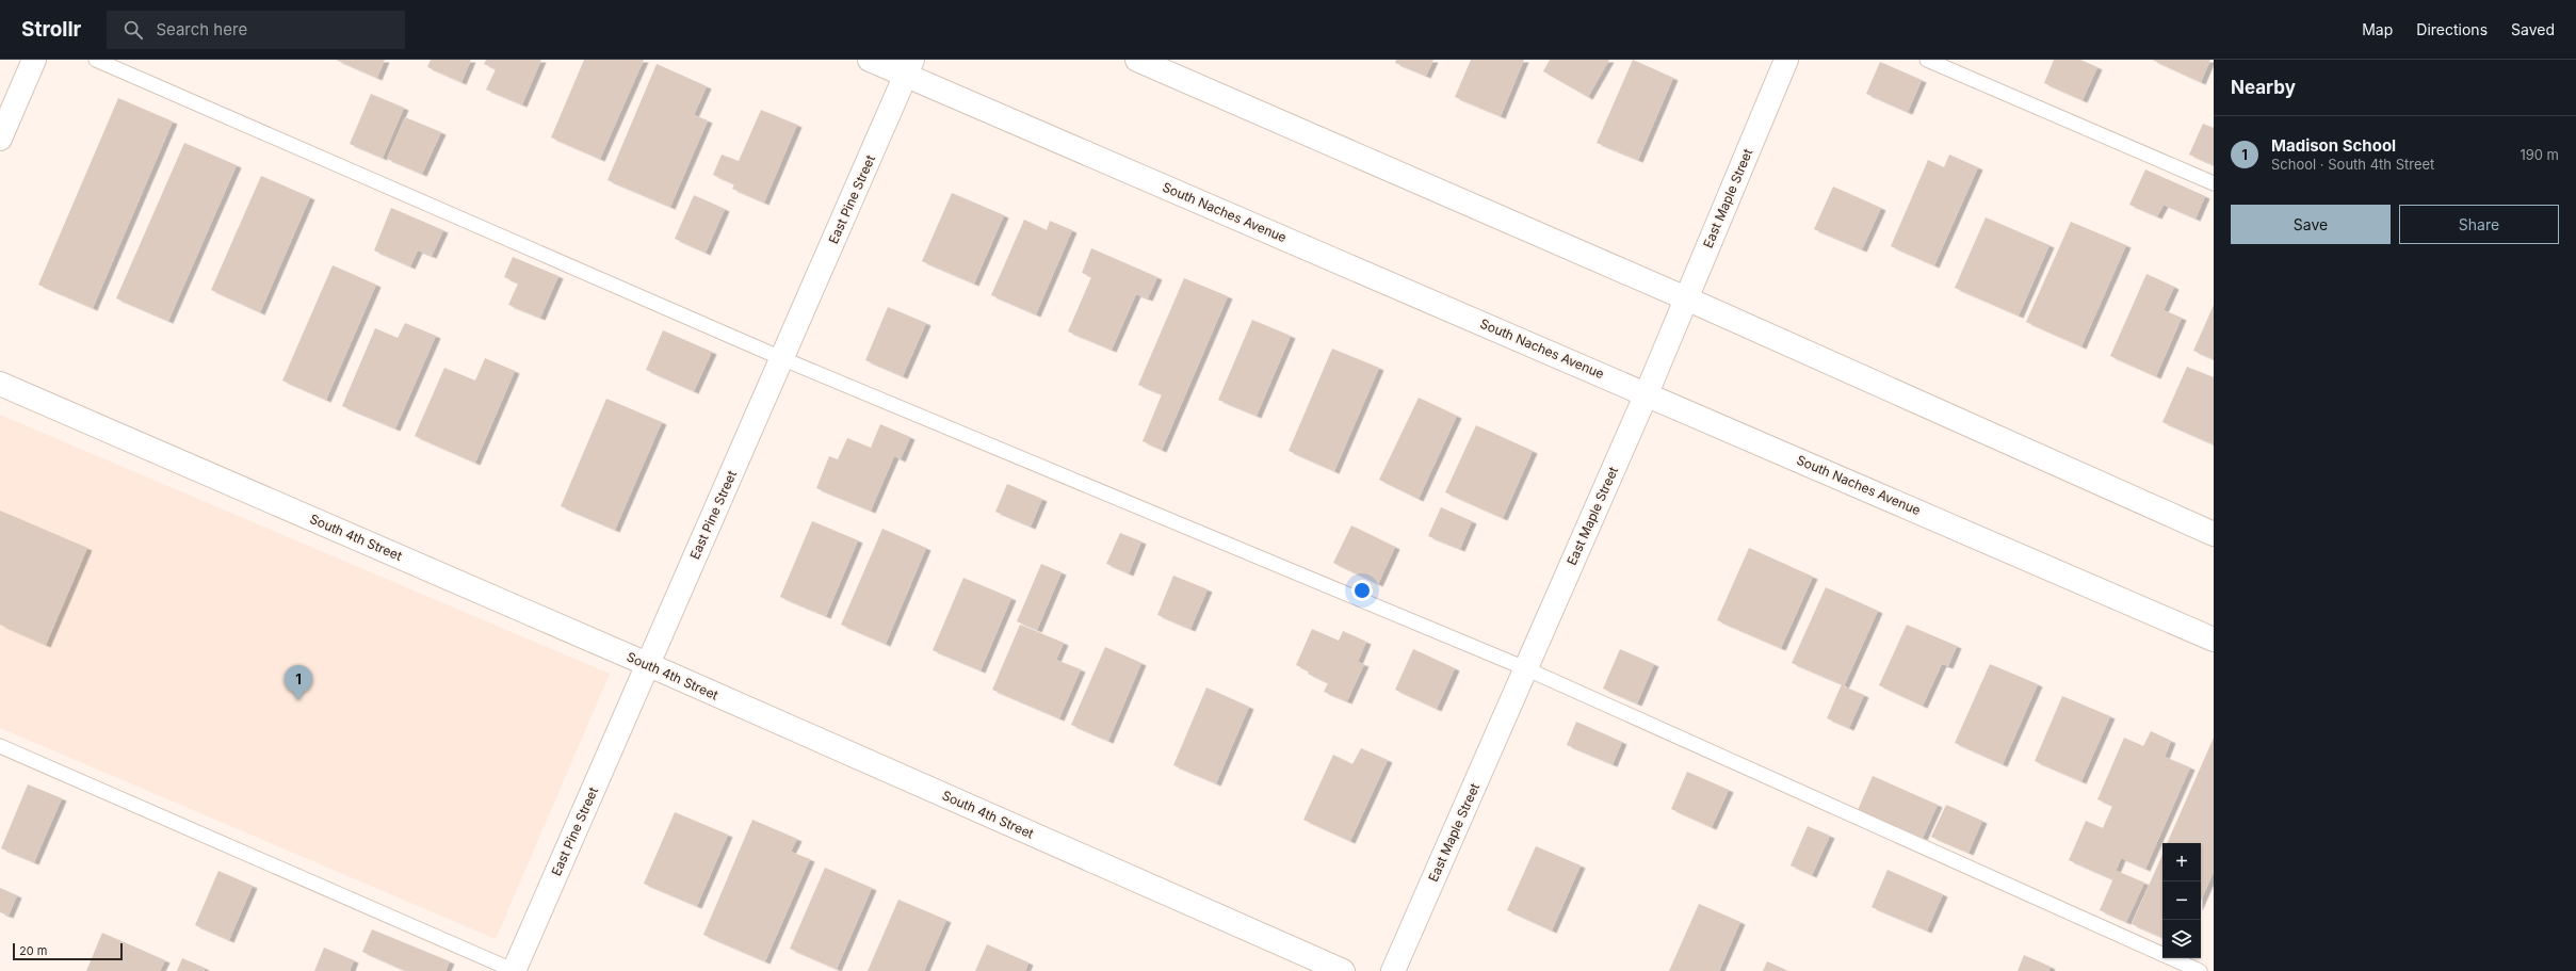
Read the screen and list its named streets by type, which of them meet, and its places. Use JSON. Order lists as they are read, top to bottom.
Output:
{
  "streets": {
    "street": [
      "East Maple Street",
      "East Pine Street",
      "South Naches Avenue",
      "South 4th Street"
    ]
  },
  "crossings": [
    ["East Maple Street", "South Naches Avenue"],
    ["East Pine Street", "South Naches Avenue"],
    ["East Pine Street", "South 4th Street"]
  ],
  "scale_bar": "20 m",
  "page": {
    "header": "Strollr",
    "search": "Search here",
    "nav": ["Map", "Directions", "Saved"],
    "heading": "Nearby",
    "list": [
      {
        "mark": "1",
        "name": "Madison School",
        "note": "School · South 4th Street",
        "value": "190 m"
      }
    ],
    "buttons": ["Save", "Share"],
    "pins": "1",
    "map_buttons": ["+", "−"],
    "scale": "20 m"
  }
}
